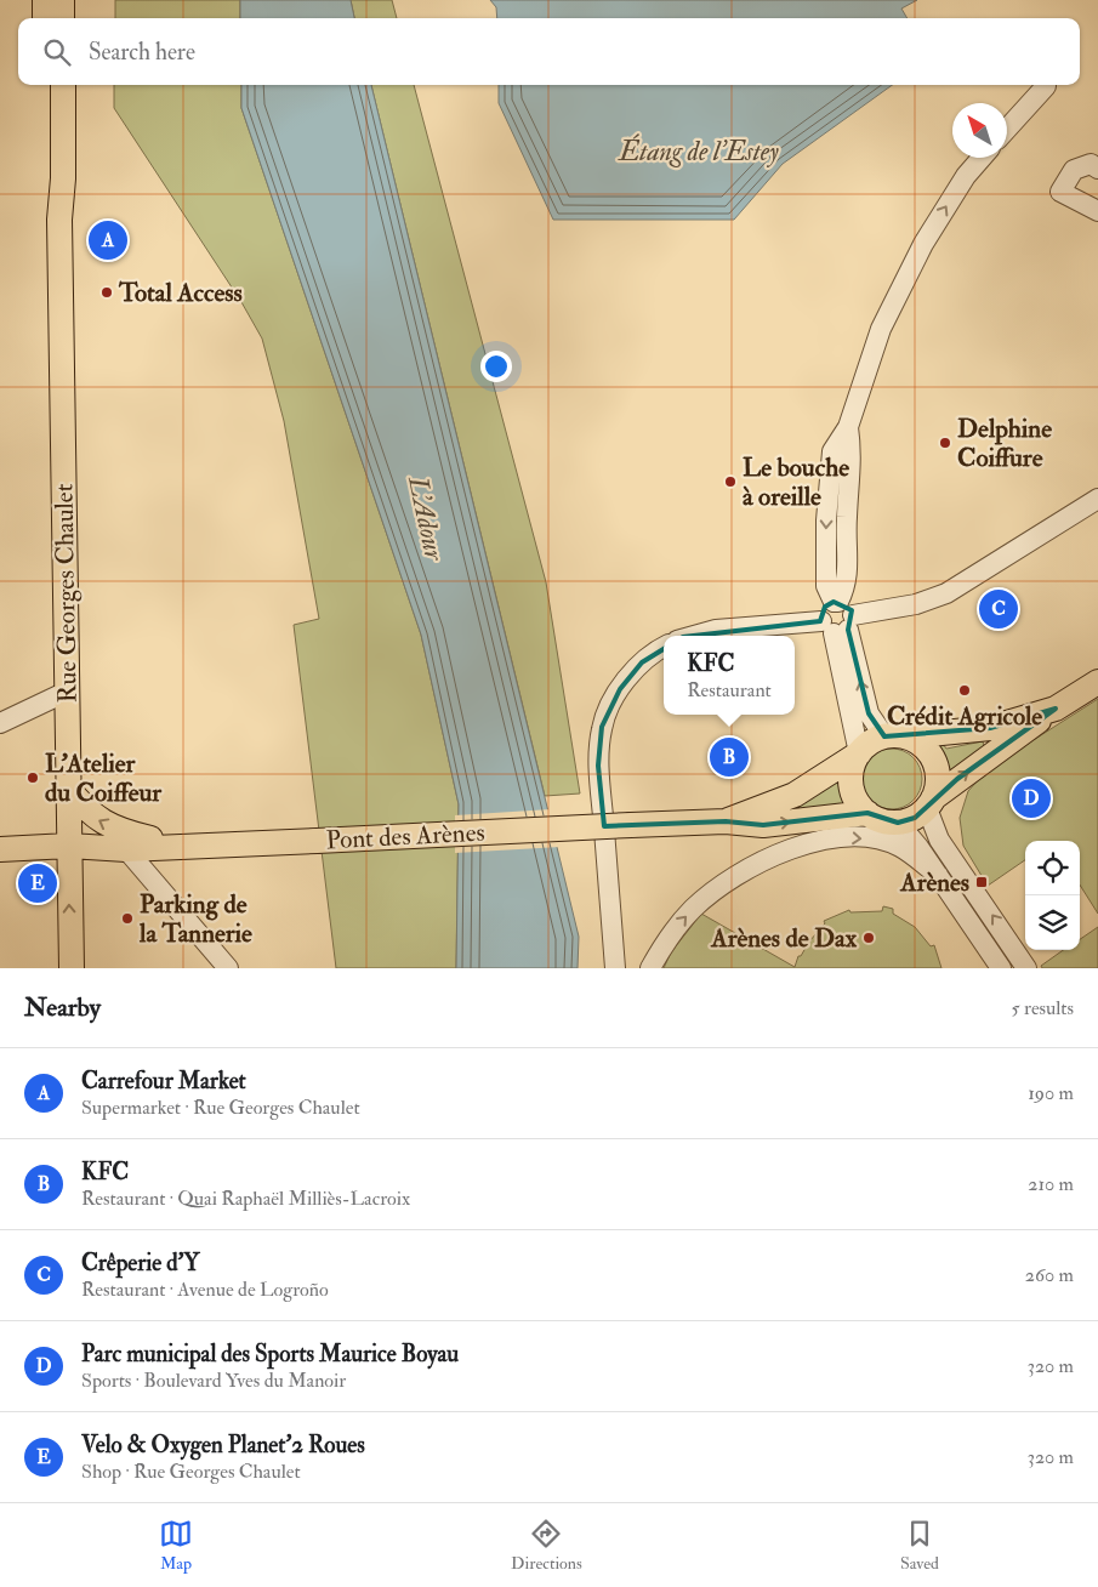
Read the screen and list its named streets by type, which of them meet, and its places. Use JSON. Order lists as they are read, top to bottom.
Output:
{
  "streets": {
    "main road": ["Rue Georges Chaulet", "Pont des Arènes"]
  },
  "water": ["Étang de l'Estey", "L'Adour"],
  "places": {
    "other": [
      "Total Access",
      "Delphine Coiffure",
      "Le bouche à oreille",
      "Crédit Agricole",
      "L'Atelier du Coiffeur",
      "Parking de la Tannerie",
      "Arènes de Dax"
    ],
    "transit": ["Arènes"]
  },
  "north": "top left",
  "page": {
    "search": "Search here",
    "pins": [
      "A",
      "C",
      "B",
      "D",
      "E"
    ],
    "popup": ["KFC", "Restaurant"],
    "heading": ["Nearby", "5 results"],
    "list": [
      {
        "mark": "A",
        "name": "Carrefour Market",
        "note": "Supermarket · Rue Georges Chaulet",
        "value": "190 m"
      },
      {
        "mark": "B",
        "name": "KFC",
        "note": "Restaurant · Quai Raphaël Milliès-Lacroix",
        "value": "210 m"
      },
      {
        "mark": "C",
        "name": "Crêperie d'Y",
        "note": "Restaurant · Avenue de Logroño",
        "value": "260 m"
      },
      {
        "mark": "D",
        "name": "Parc municipal des Sports Maurice Boyau",
        "note": "Sports · Boulevard Yves du Manoir",
        "value": "320 m"
      },
      {
        "mark": "E",
        "name": "Velo & Oxygen Planet'2 Roues",
        "note": "Shop · Rue Georges Chaulet",
        "value": "320 m"
      }
    ],
    "nav": ["Map", "Directions", "Saved"]
  }
}
